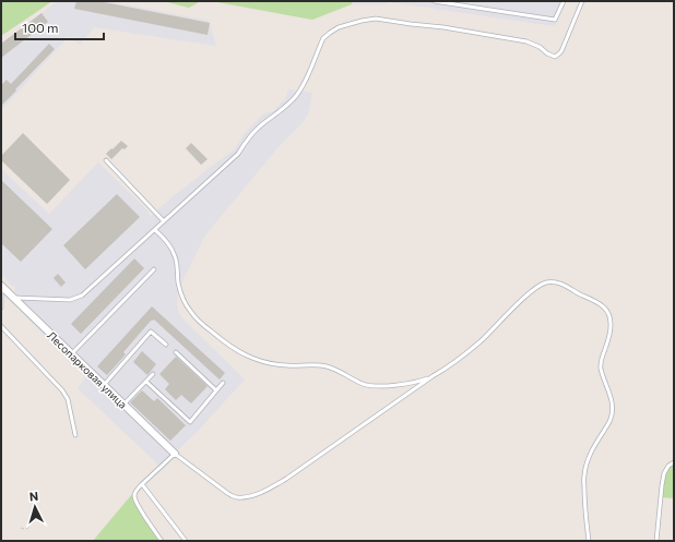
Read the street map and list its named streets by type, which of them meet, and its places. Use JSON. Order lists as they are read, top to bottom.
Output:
{
  "streets": {
    "street": ["Лесопарковая улица"]
  },
  "scale_bar": "100 m",
  "north": "top"
}
